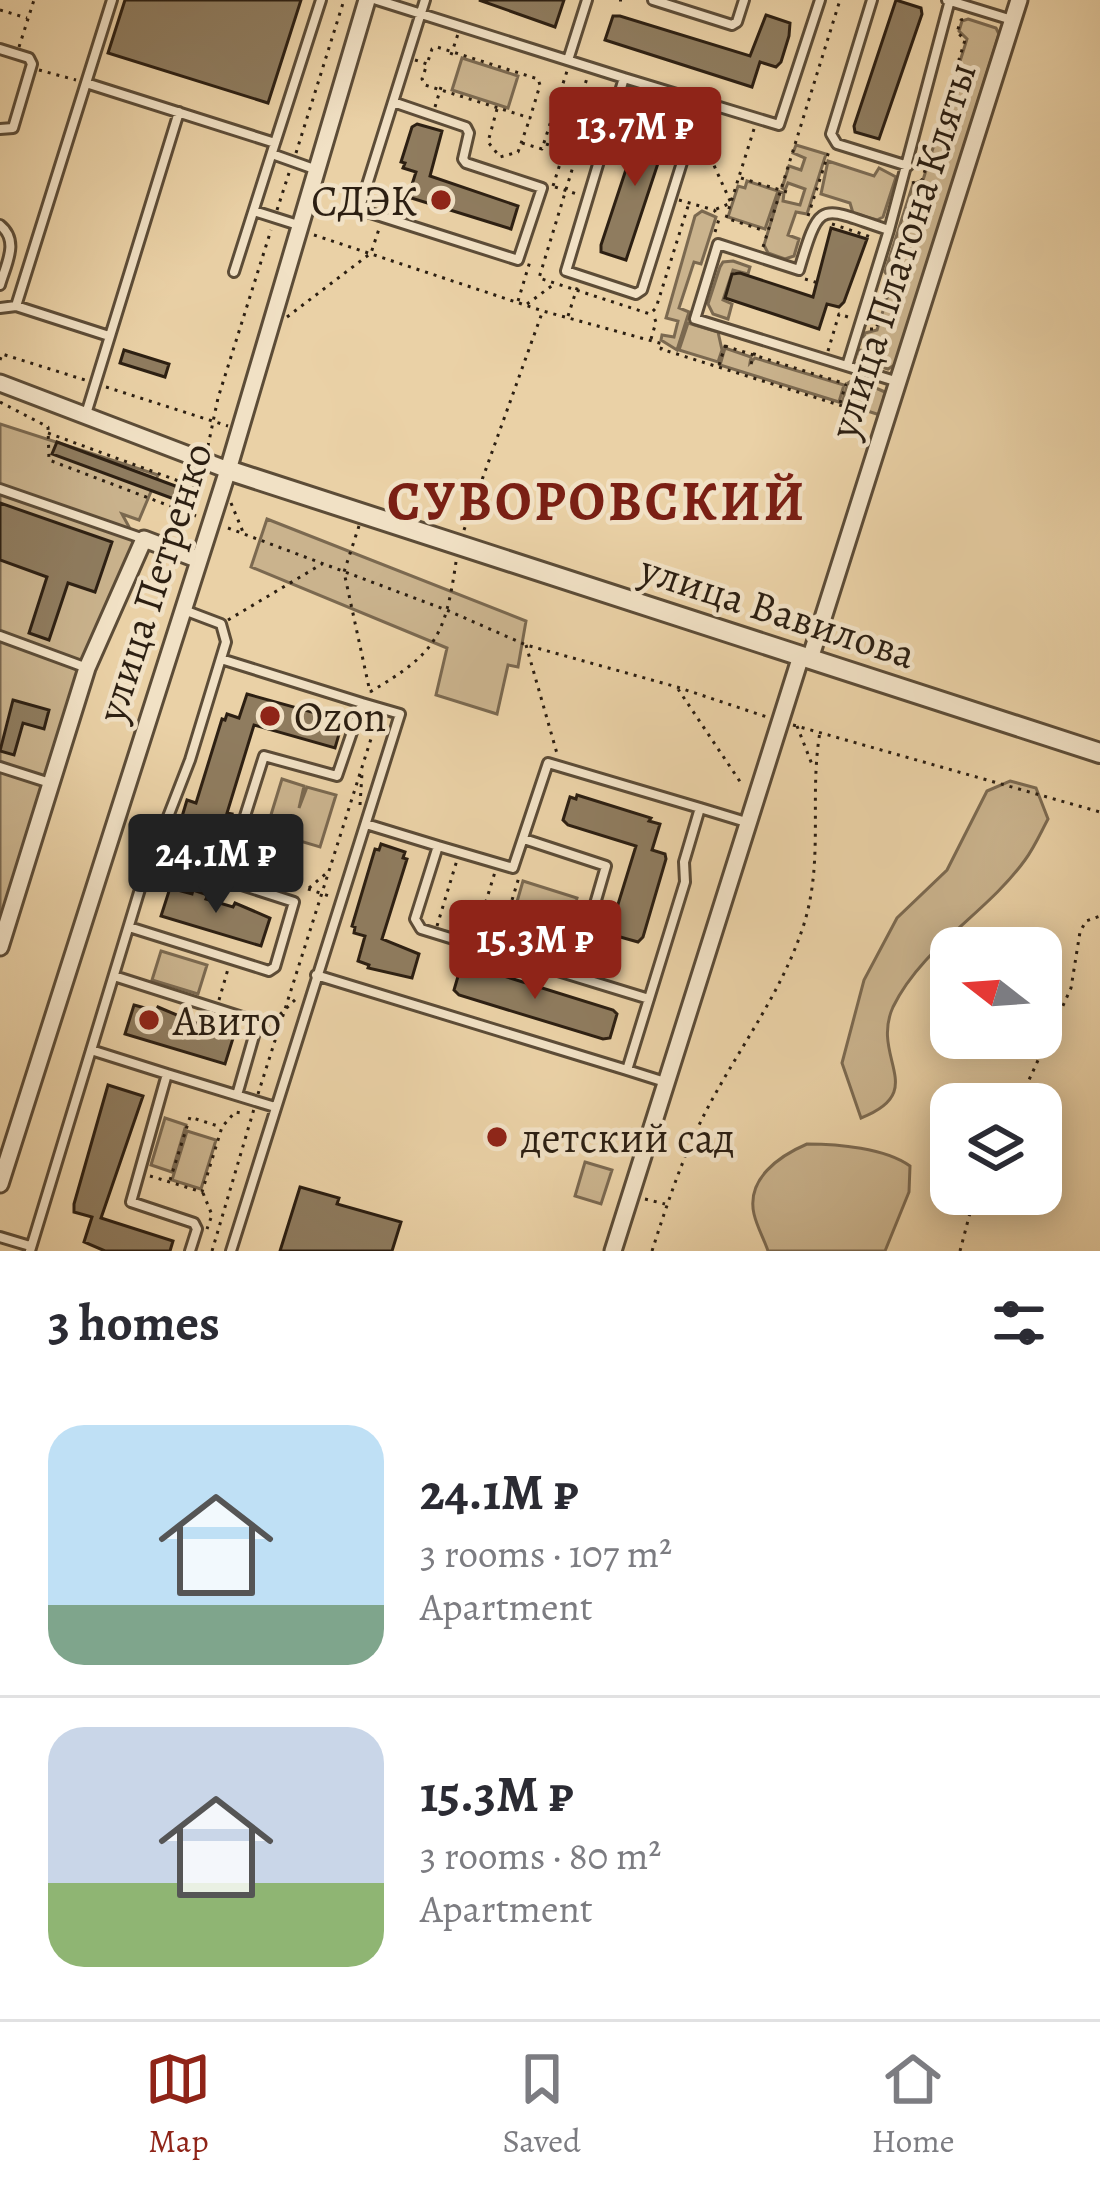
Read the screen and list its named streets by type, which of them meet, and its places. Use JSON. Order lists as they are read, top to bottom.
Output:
{
  "streets": {
    "street": ["улица Платона Кляты", "улица Петренко", "улица Вавилова"]
  },
  "crossings": [
    ["улица Платона Кляты", "улица Вавилова"],
    ["улица Петренко", "улица Вавилова"]
  ],
  "districts": ["СУВОРОВСКИЙ"],
  "places": [
    "СДЭК",
    "Ozon",
    "Авито",
    "детский сад"
  ],
  "north": "left",
  "page": {
    "price": ["13.7M ₽", "24.1M ₽", "15.3M ₽"],
    "heading": "3 homes",
    "list": [
      {
        "name": "24.1M ₽",
        "note": "3 rooms · 107 m² · Apartment"
      },
      {
        "name": "15.3M ₽",
        "note": "3 rooms · 80 m² · Apartment"
      }
    ],
    "tabs": ["Map", "Saved", "Home"]
  }
}
